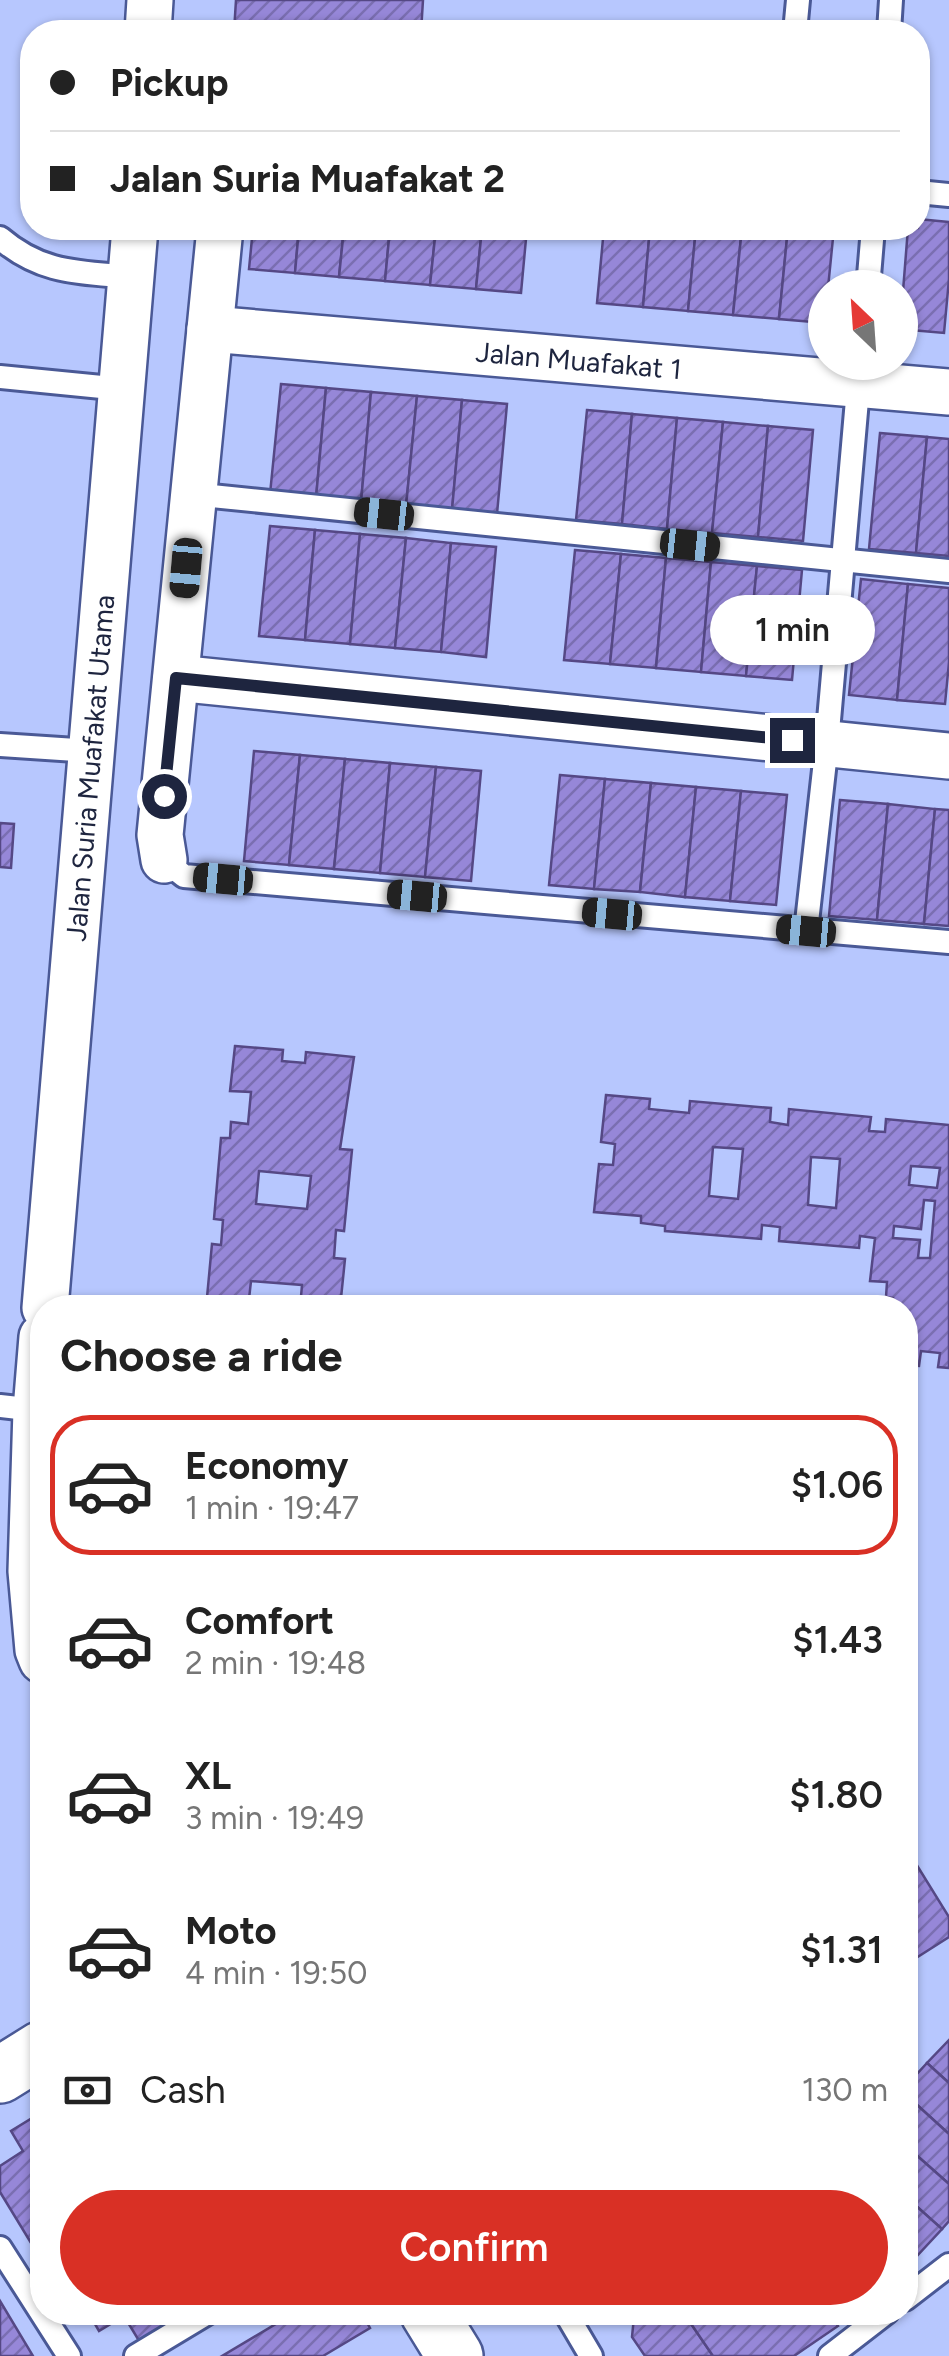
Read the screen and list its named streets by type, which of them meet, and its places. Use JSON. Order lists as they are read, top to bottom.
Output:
{
  "streets": {
    "street": ["Jalan Muafakat 1", "Jalan Suria Muafakat Utama"]
  },
  "north": "top left",
  "page": {
    "banner": ["Pickup", "Jalan Suria Muafakat 2"],
    "bubble": "1 min",
    "heading": "Choose a ride",
    "list": [
      {
        "name": "Economy",
        "note": "1 min · 19:47",
        "value": "$1.06"
      },
      {
        "name": "Comfort",
        "note": "2 min · 19:48",
        "value": "$1.43"
      },
      {
        "name": "XL",
        "note": "3 min · 19:49",
        "value": "$1.80"
      },
      {
        "name": "Moto",
        "note": "4 min · 19:50",
        "value": "$1.31"
      }
    ],
    "pay": ["Cash", "130 m"],
    "buttons": "Confirm"
  }
}
